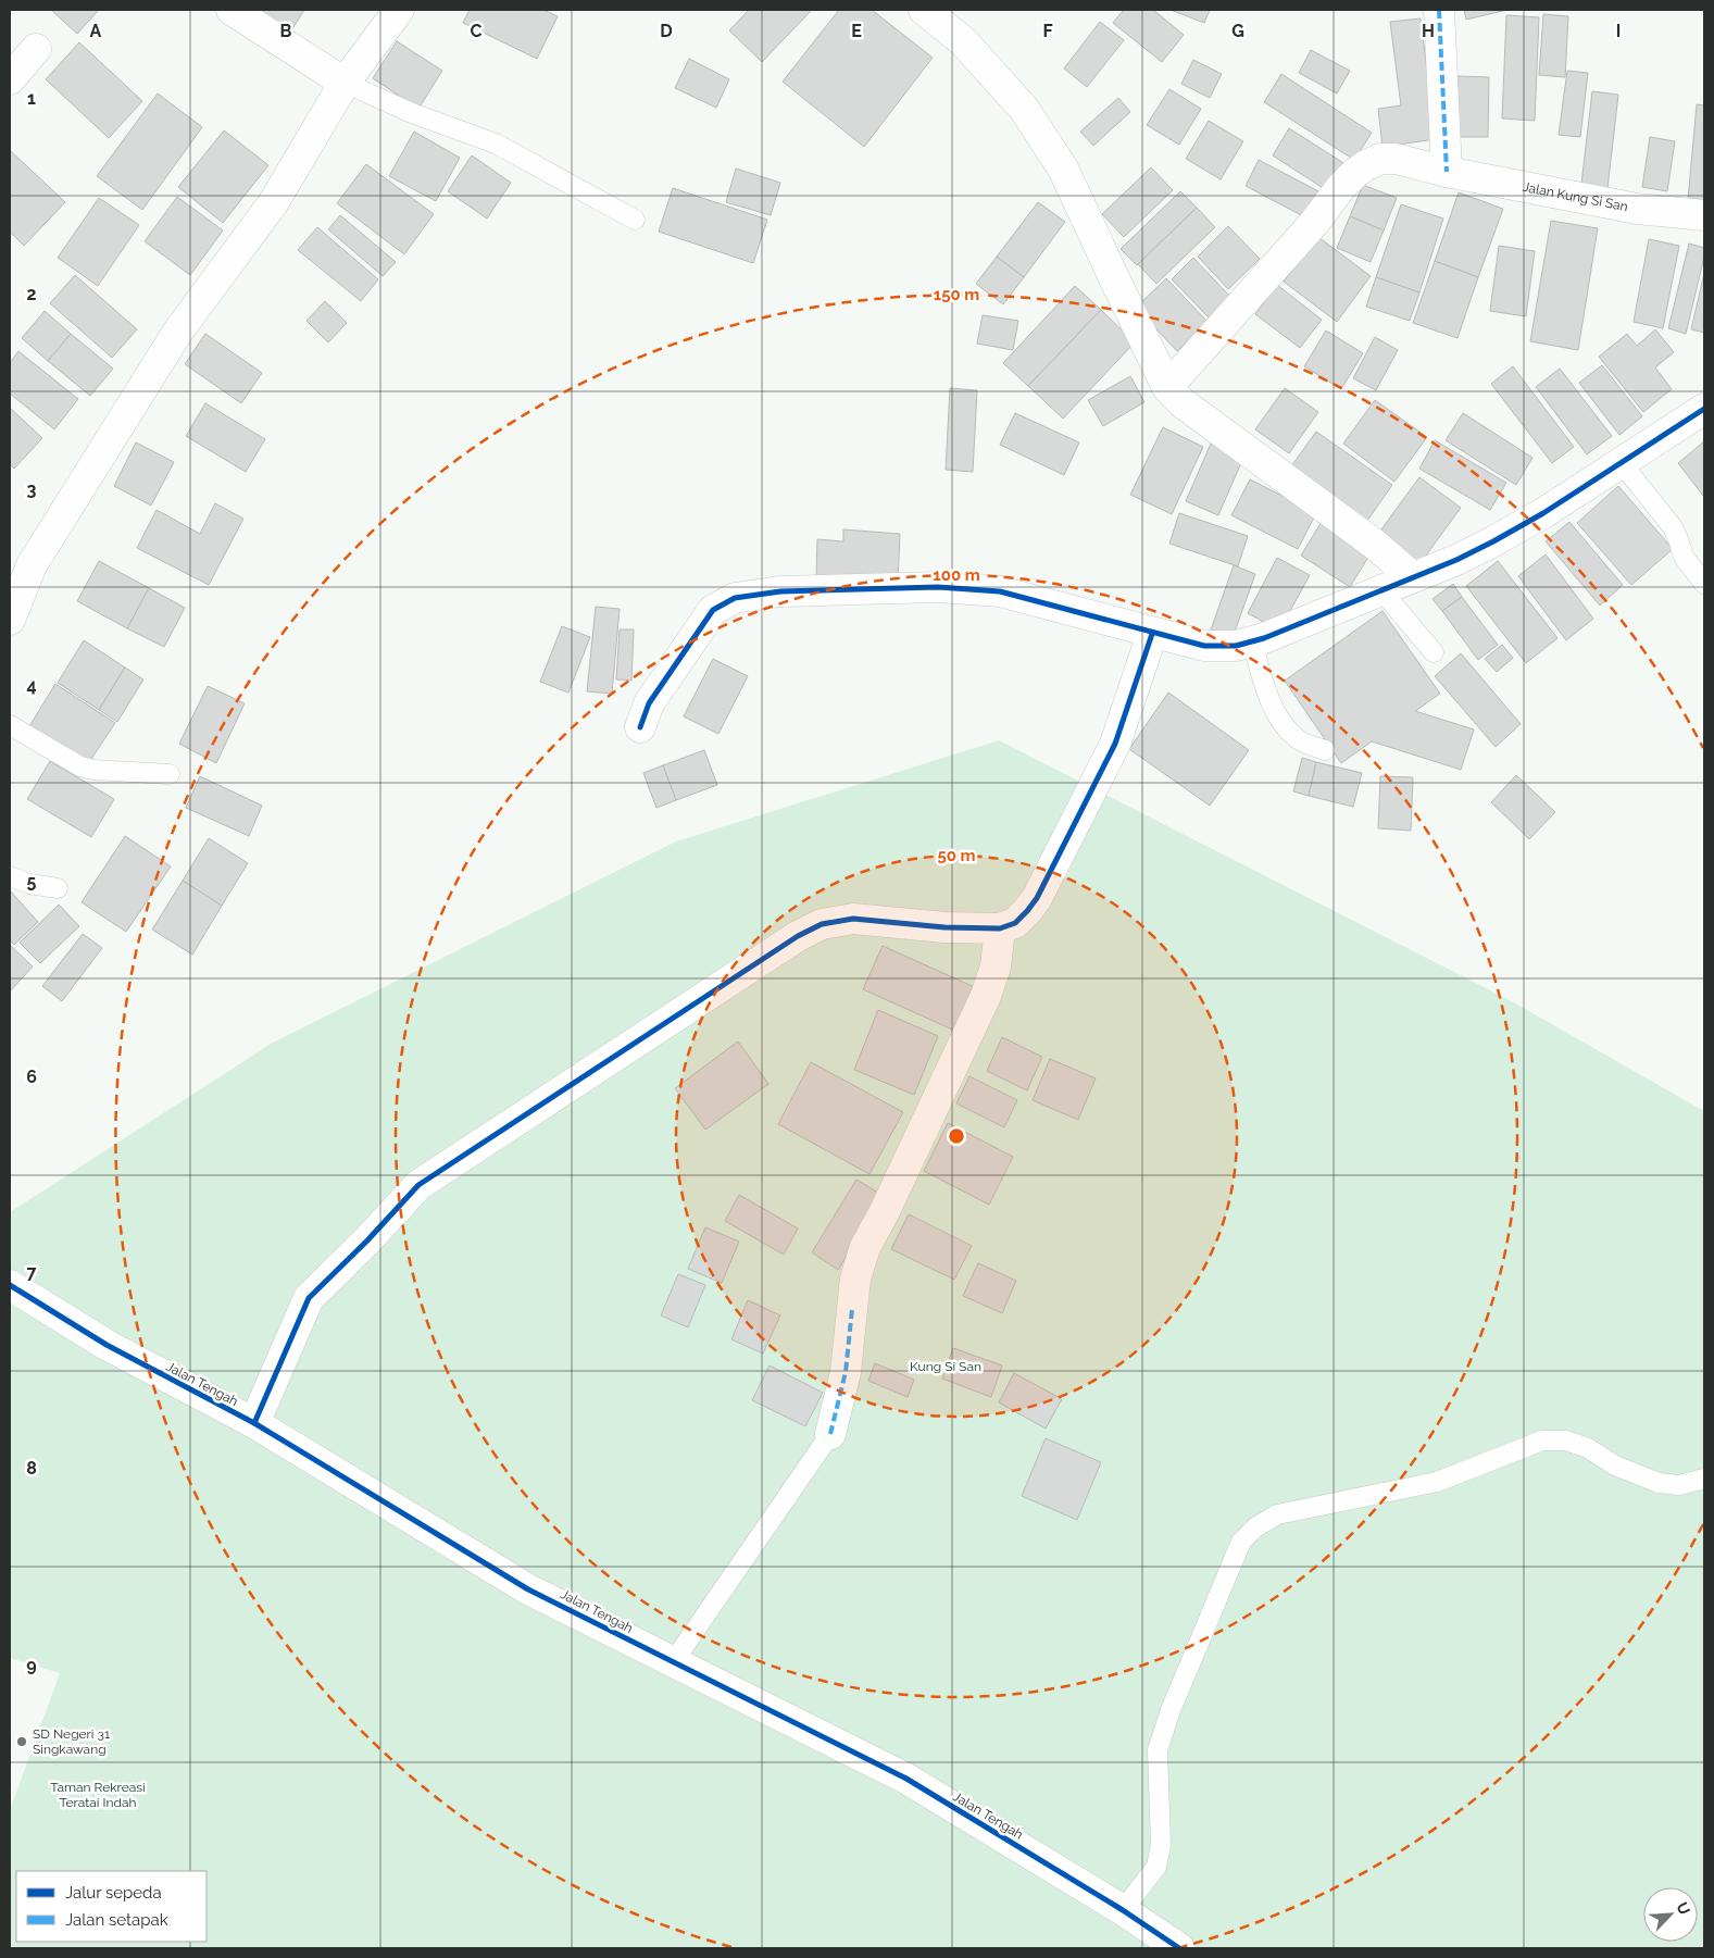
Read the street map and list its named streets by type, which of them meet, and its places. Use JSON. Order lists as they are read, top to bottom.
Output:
{
  "streets": {
    "street": ["Jalan Kung Si San", "Jalan Tengah"]
  },
  "parks": ["Kung Si San", "Taman Rekreasi Teratai Indah"],
  "places": ["SD Negeri 31 Singkawang"],
  "legend": ["Jalur sepeda", "Jalan setapak"],
  "north": "top right",
  "grid": {
    "columns": [
      "A",
      "B",
      "C",
      "D",
      "E",
      "F",
      "G",
      "H",
      "I"
    ],
    "rows": [
      "1",
      "2",
      "3",
      "4",
      "5",
      "6",
      "7",
      "8",
      "9"
    ]
  },
  "rings": ["150 m", "100 m", "50 m"]
}
